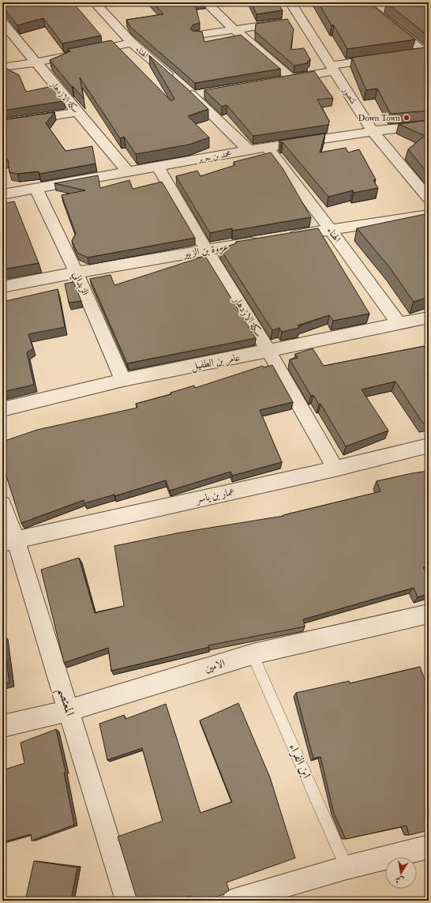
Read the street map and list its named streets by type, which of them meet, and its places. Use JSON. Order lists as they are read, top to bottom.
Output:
{
  "streets": {
    "street": [
      "الهناء",
      "لمنصور",
      "سكة الازدهار",
      "محمد بن جرير",
      "عروة بن الزبير",
      "الزبداني",
      "عامر بن الطفيل",
      "عمار بن ياسر",
      "الامين",
      "المعتصم"
    ],
    "lane": ["ابن الفراء"]
  },
  "crossings": [
    ["الهناء", "محمد بن جرير"],
    ["الهناء", "عامر بن الطفيل"],
    ["لمنصور", "محمد بن جرير"],
    ["سكة الازدهار", "محمد بن جرير"],
    ["سكة الازدهار", "عروة بن الزبير"],
    ["سكة الازدهار", "عامر بن الطفيل"],
    ["سكة الازدهار", "عمار بن ياسر"],
    ["محمد بن جرير", "الزبداني"],
    ["عروة بن الزبير", "الزبداني"],
    ["الزبداني", "عامر بن الطفيل"],
    ["عمار بن ياسر", "المعتصم"],
    ["الامين", "المعتصم"],
    ["الامين", "ابن الفراء"]
  ],
  "places": ["Down Town"],
  "north": "bottom"
}
